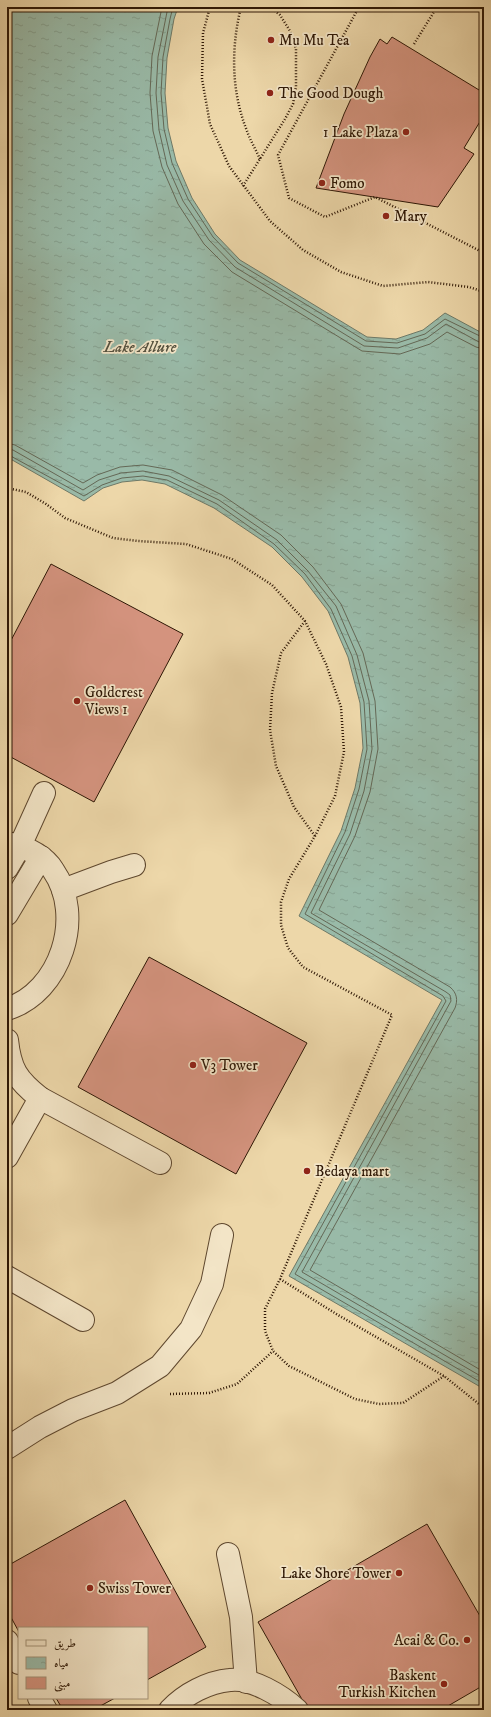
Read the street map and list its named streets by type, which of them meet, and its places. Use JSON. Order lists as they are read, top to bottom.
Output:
{
  "water": ["Lake Allure"],
  "places": [
    "Mu Mu Tea",
    "The Good Dough",
    "1 Lake Plaza",
    "Fomo",
    "Mary",
    "Goldcrest Views 1",
    "V3 Tower",
    "Bedaya mart",
    "Lake Shore Tower",
    "Swiss Tower",
    "Acai & Co.",
    "Baskent Turkish Kitchen"
  ],
  "legend": ["طريق", "مياه", "مبنى"]
}
